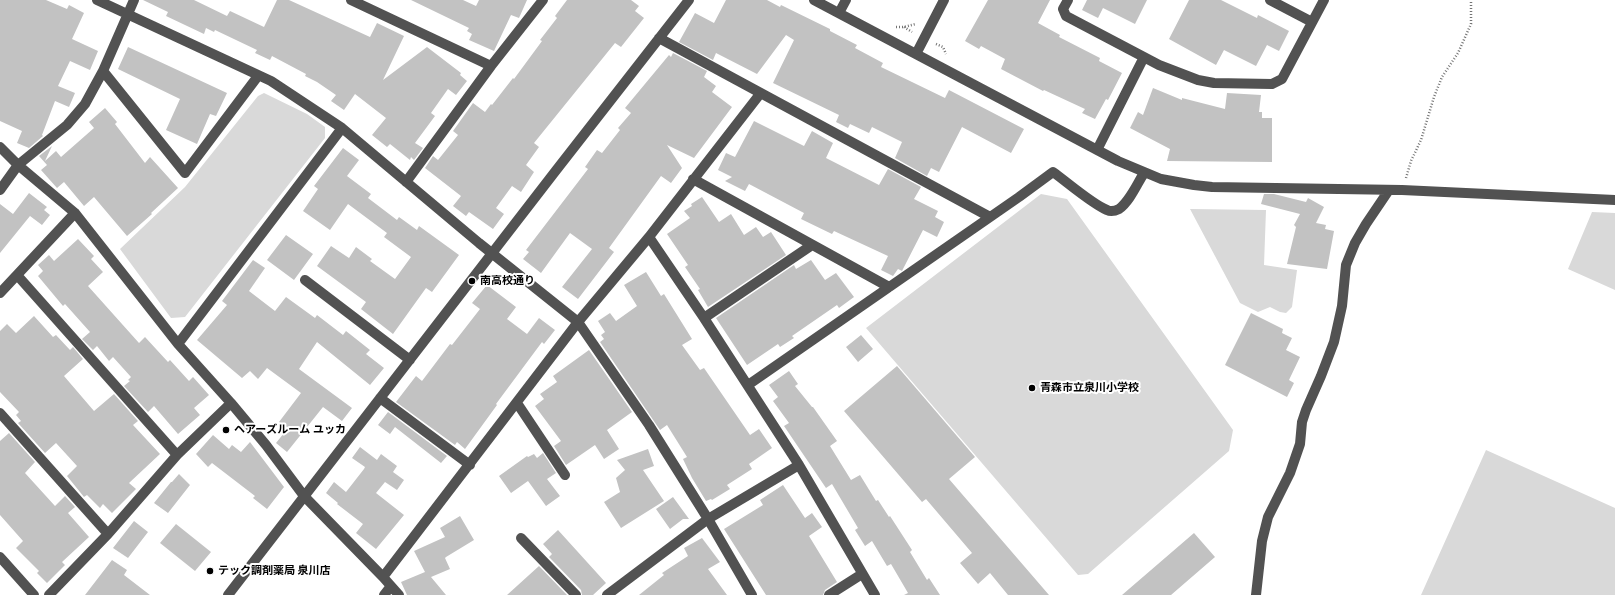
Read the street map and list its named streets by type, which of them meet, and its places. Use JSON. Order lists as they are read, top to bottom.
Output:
{
  "places": [
    "南高校通り",
    "青森市立泉川小学校",
    "ヘアーズルーム ユッカ",
    "テック調剤薬局 泉川店"
  ]
}
